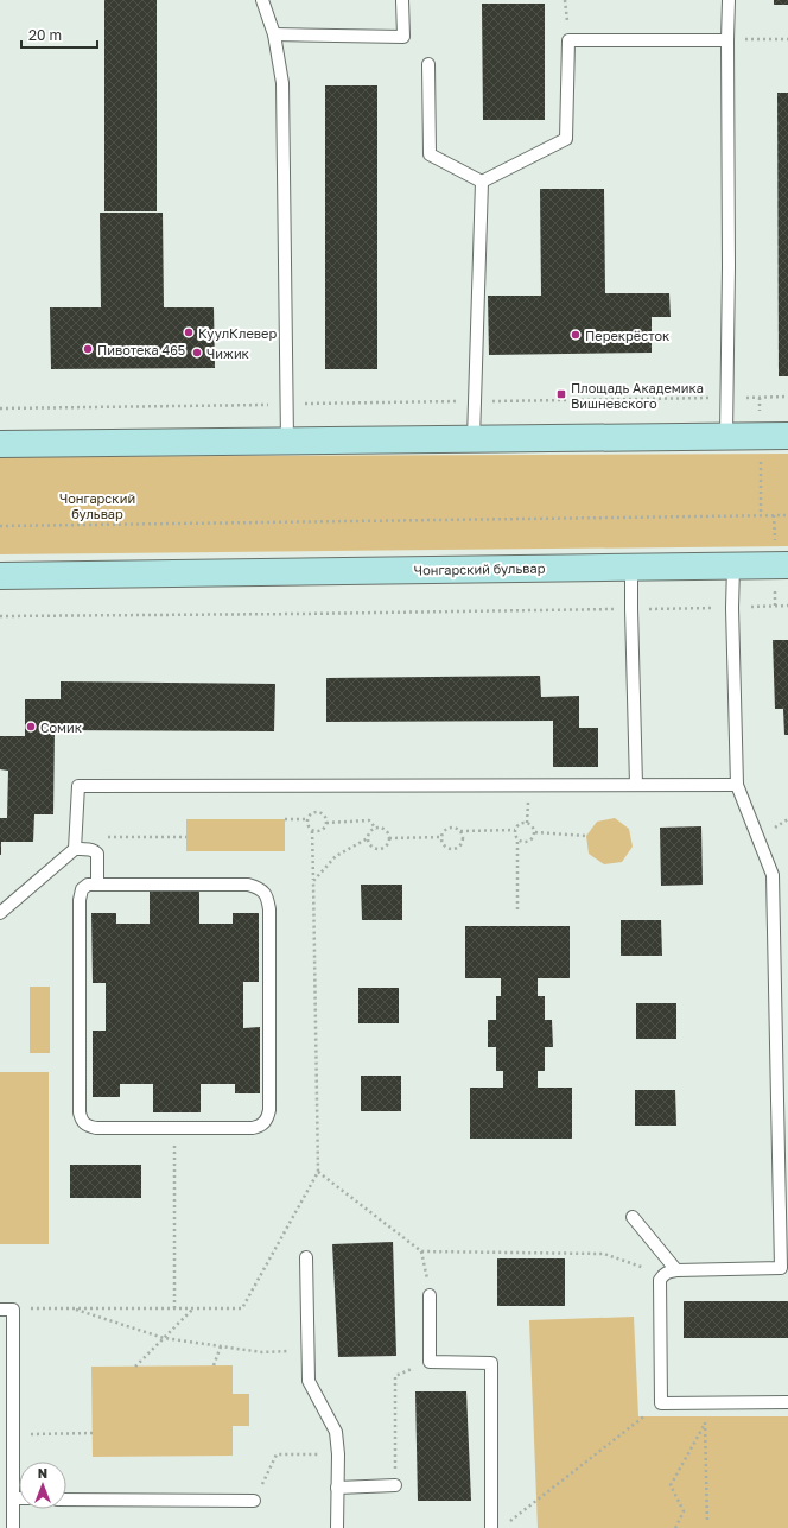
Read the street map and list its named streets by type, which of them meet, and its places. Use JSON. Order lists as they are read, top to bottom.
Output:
{
  "streets": {
    "main road": ["Чонгарский бульвар"]
  },
  "parks": ["Чонгарский бульвар"],
  "places": {
    "other": [
      "КуулКлевер",
      "Перекрёсток",
      "Пивотека 465",
      "Чижик",
      "Сомик"
    ],
    "transit": ["Площадь Академика Вишневского"]
  },
  "scale_bar": "20 m",
  "north": "top"
}
